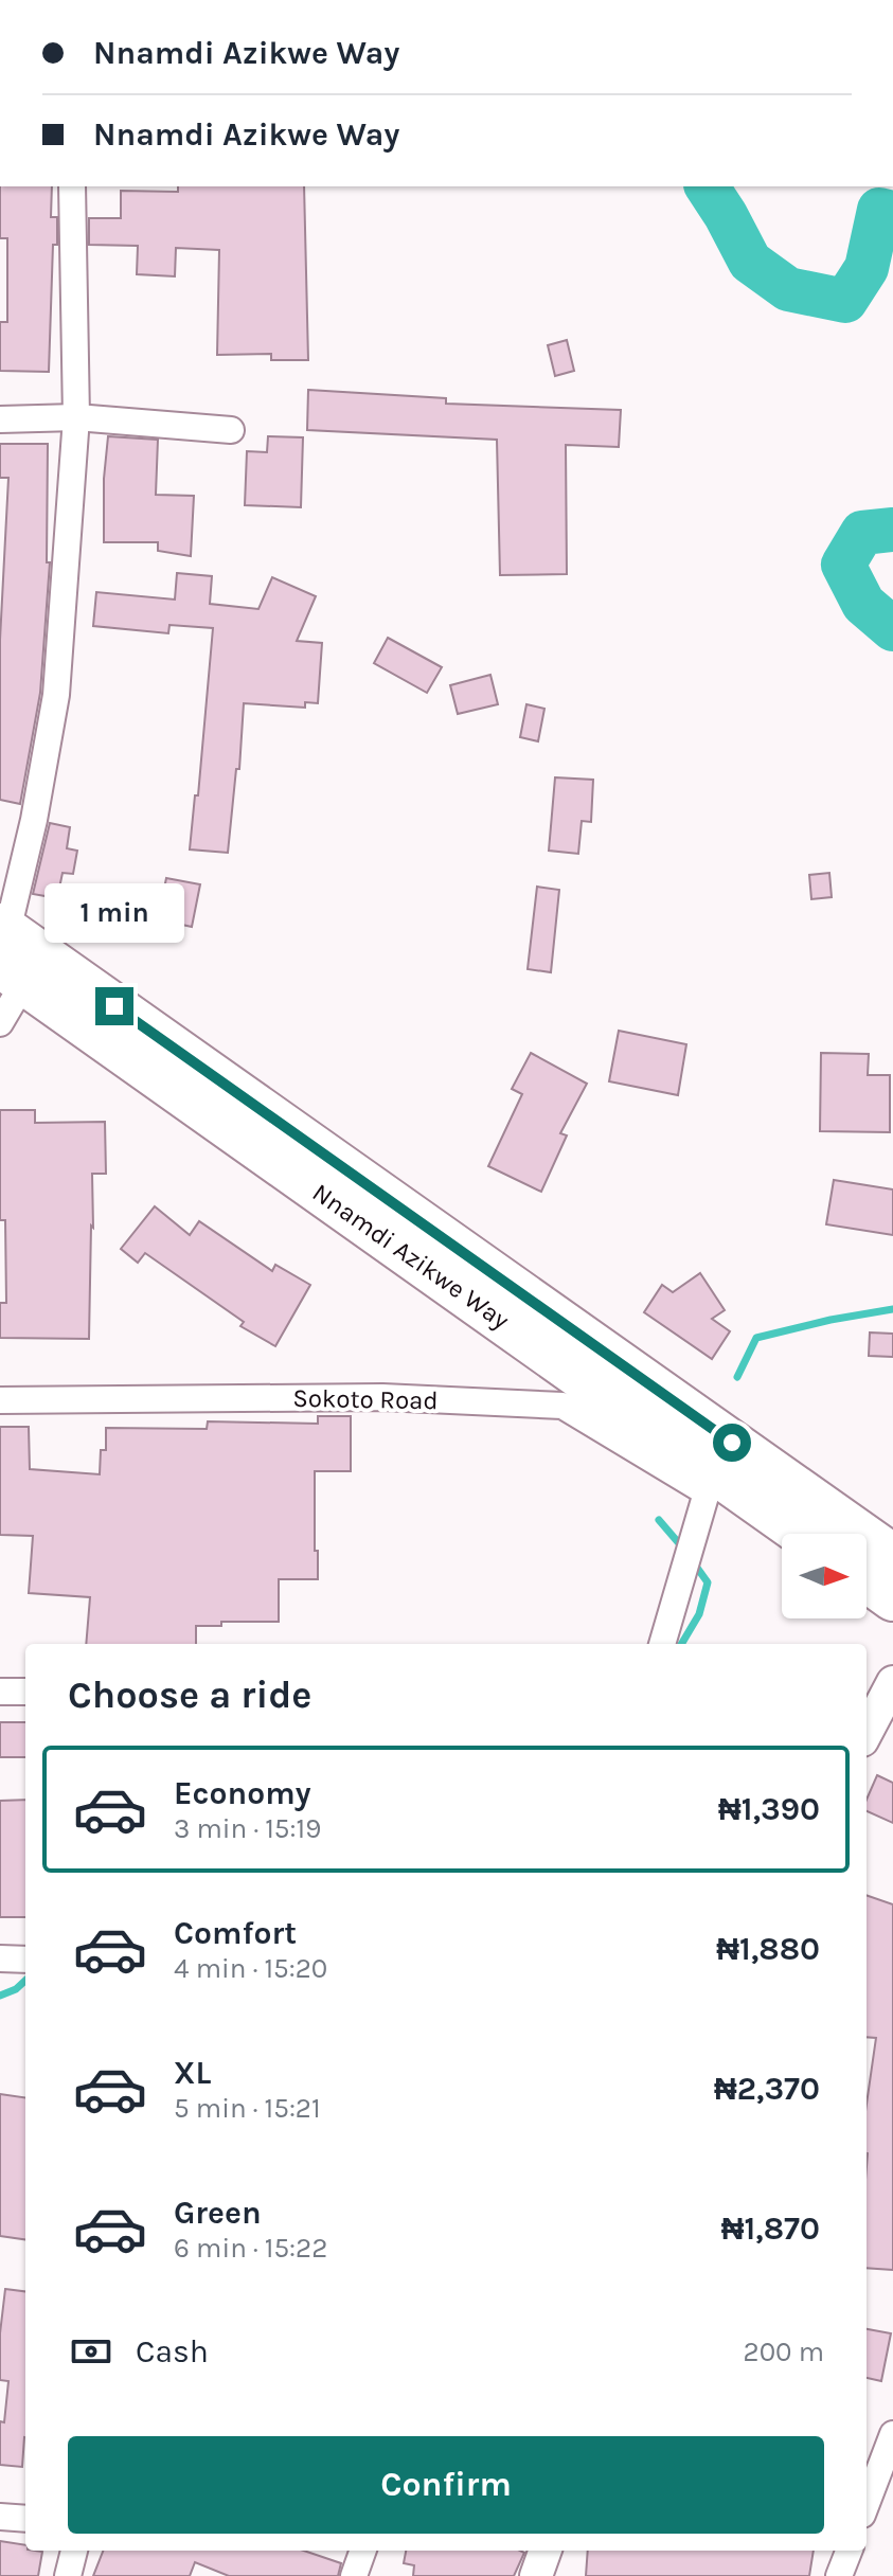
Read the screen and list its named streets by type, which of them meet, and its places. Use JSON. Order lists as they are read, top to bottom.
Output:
{
  "streets": {
    "highway": ["Nnamdi Azikwe Way"],
    "street": ["Sokoto Road"]
  },
  "north": "right",
  "page": {
    "banner": ["Nnamdi Azikwe Way", "Nnamdi Azikwe Way"],
    "bubble": "1 min",
    "heading": "Choose a ride",
    "list": [
      {
        "name": "Economy",
        "note": "3 min · 15:19",
        "value": "₦1,390"
      },
      {
        "name": "Comfort",
        "note": "4 min · 15:20",
        "value": "₦1,880"
      },
      {
        "name": "XL",
        "note": "5 min · 15:21",
        "value": "₦2,370"
      },
      {
        "name": "Green",
        "note": "6 min · 15:22",
        "value": "₦1,870"
      }
    ],
    "pay": ["Cash", "200 m"],
    "buttons": "Confirm"
  }
}
